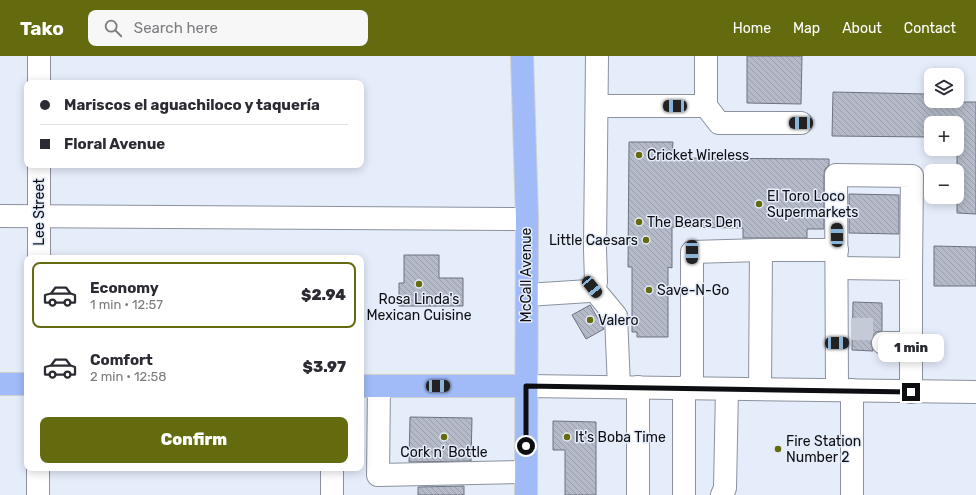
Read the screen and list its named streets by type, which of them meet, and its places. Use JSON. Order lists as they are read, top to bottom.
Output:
{
  "streets": {
    "main road": ["McCall Avenue"],
    "street": ["Lee Street"]
  },
  "places": [
    "Cricket Wireless",
    "El Toro Loco Supermarkets",
    "The Bears Den",
    "Little Caesars",
    "Rosa Linda's Mexican Cuisine",
    "Save-N-Go",
    "Valero",
    "Cork n’ Bottle",
    "It's Boba Time",
    "Fire Station Number 2"
  ],
  "page": {
    "header": "Tako",
    "search": "Search here",
    "nav": [
      "Home",
      "Map",
      "About",
      "Contact"
    ],
    "map_buttons": ["+", "−"],
    "banner": ["Mariscos el aguachiloco y taquería", "Floral Avenue"],
    "list": [
      {
        "name": "Economy",
        "note": "1 min · 12:57",
        "value": "$2.94"
      },
      {
        "name": "Comfort",
        "note": "2 min · 12:58",
        "value": "$3.97"
      }
    ],
    "bubble": "1 min",
    "buttons": "Confirm"
  }
}
